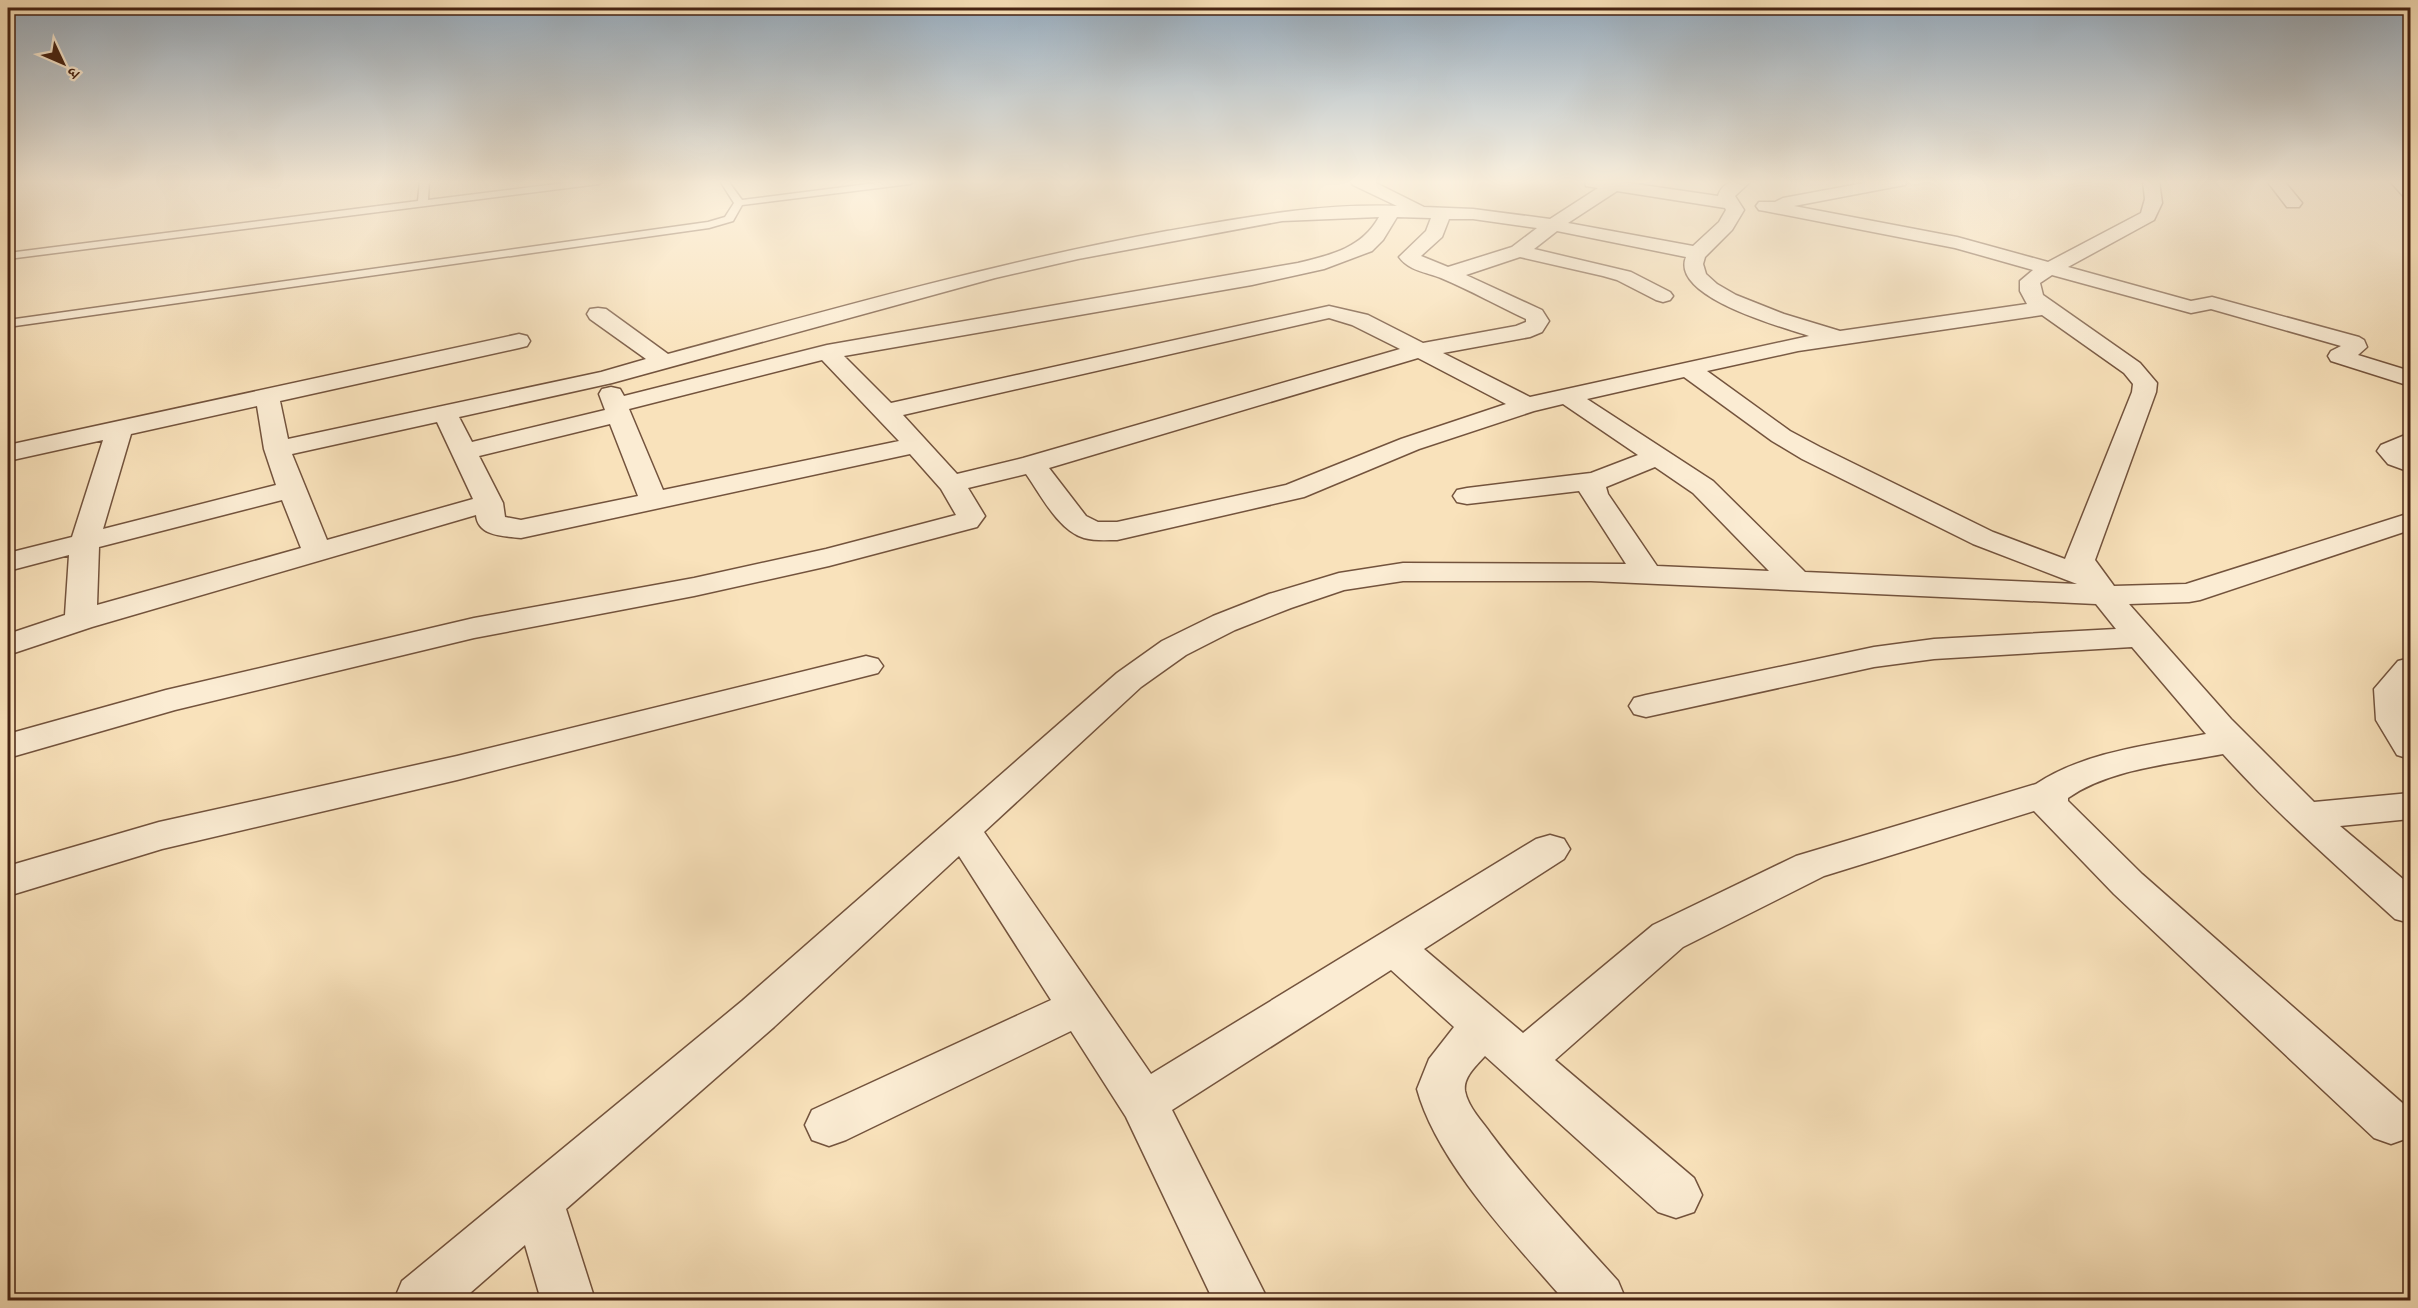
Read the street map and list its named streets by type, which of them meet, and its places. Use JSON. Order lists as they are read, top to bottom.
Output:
{
  "north": "bottom right"
}
